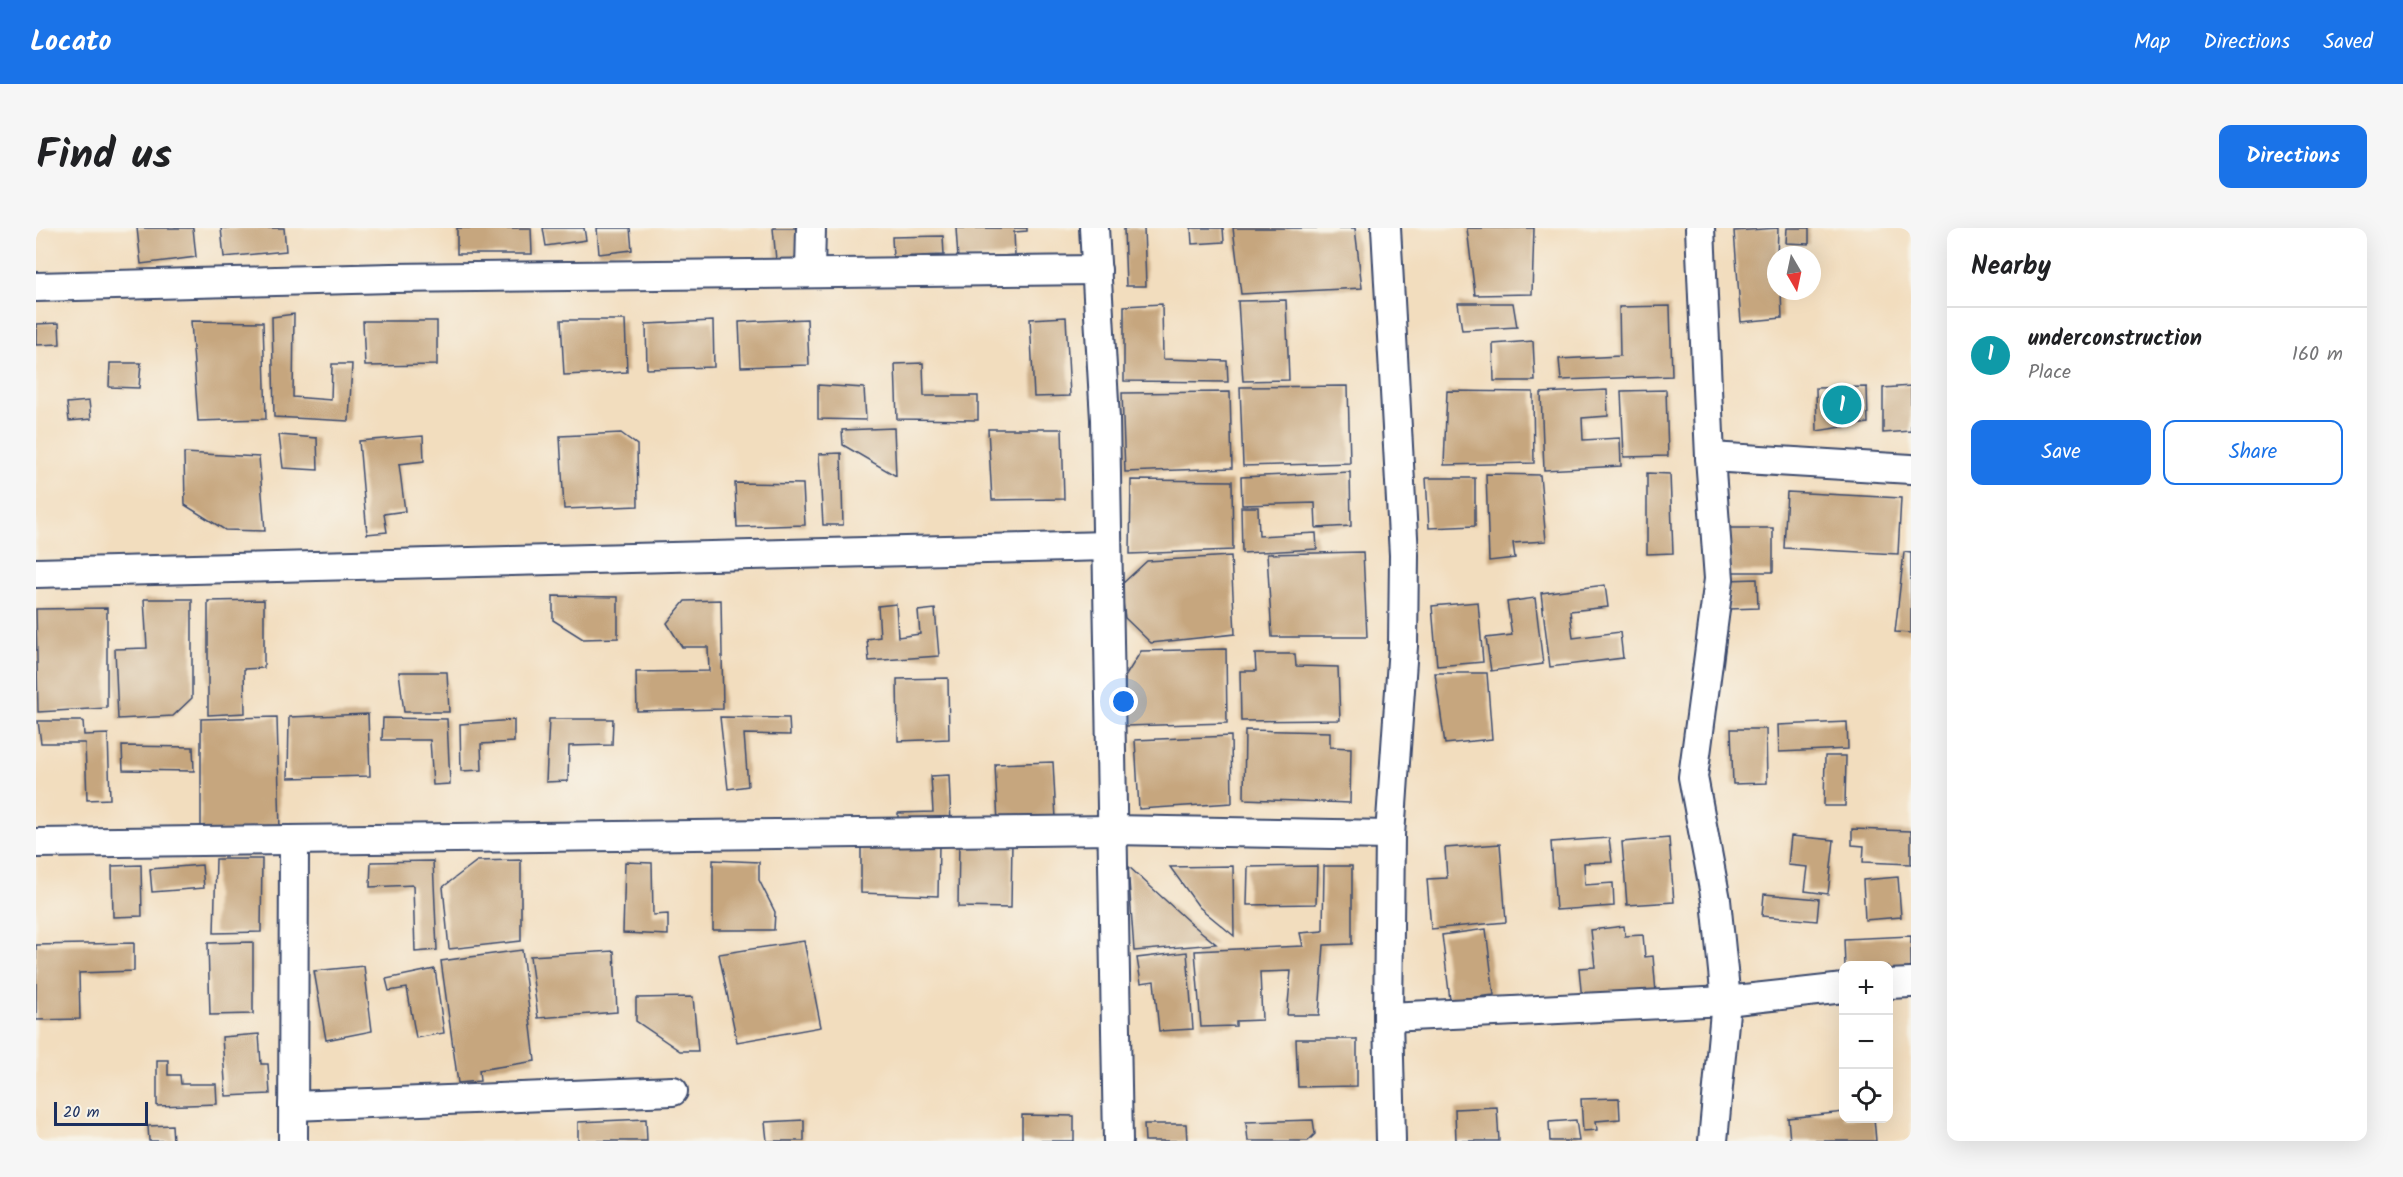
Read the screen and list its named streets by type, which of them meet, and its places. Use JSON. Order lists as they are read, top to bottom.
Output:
{
  "scale_bar": "20 m",
  "north": "bottom",
  "page": {
    "header": "Locato",
    "nav": ["Map", "Directions", "Saved"],
    "title": "Find us",
    "buttons": [
      "Directions",
      ["Save", "Share"]
    ],
    "heading": "Nearby",
    "list": [
      {
        "mark": "1",
        "name": "underconstruction",
        "note": "Place",
        "value": "160 m"
      }
    ],
    "pins": "1",
    "map_buttons": ["+", "−"],
    "scale": "20 m"
  }
}
